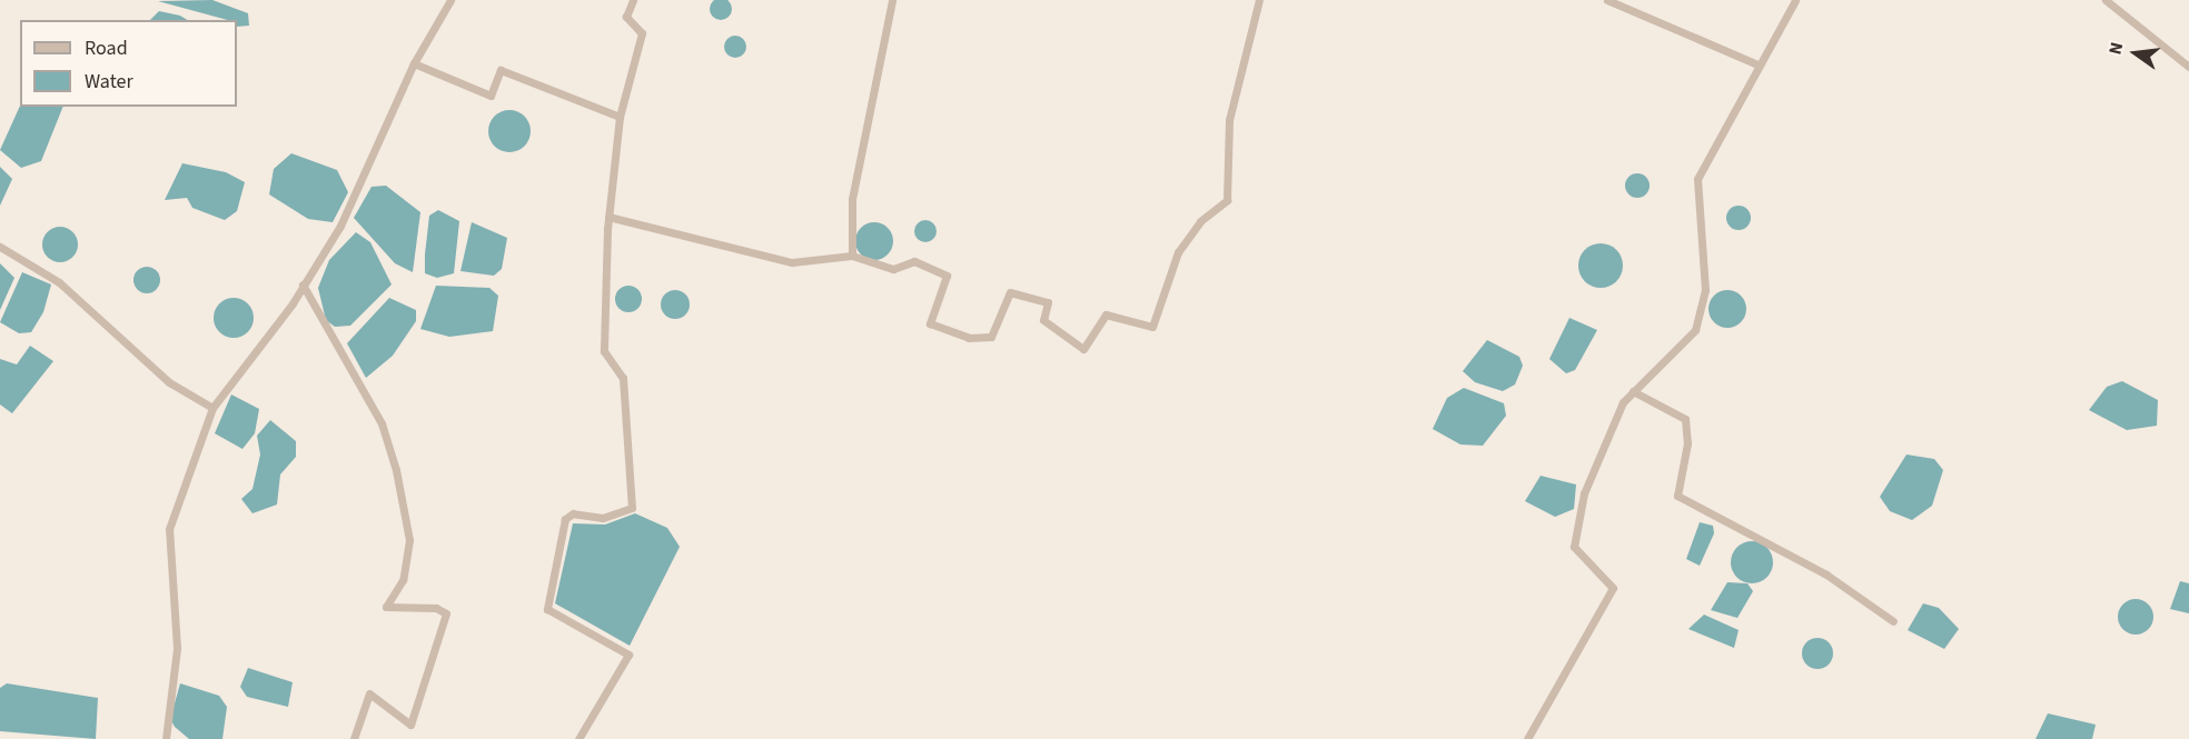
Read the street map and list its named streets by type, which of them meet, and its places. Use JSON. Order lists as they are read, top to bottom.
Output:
{
  "legend": ["Road", "Water"],
  "north": "left"
}
